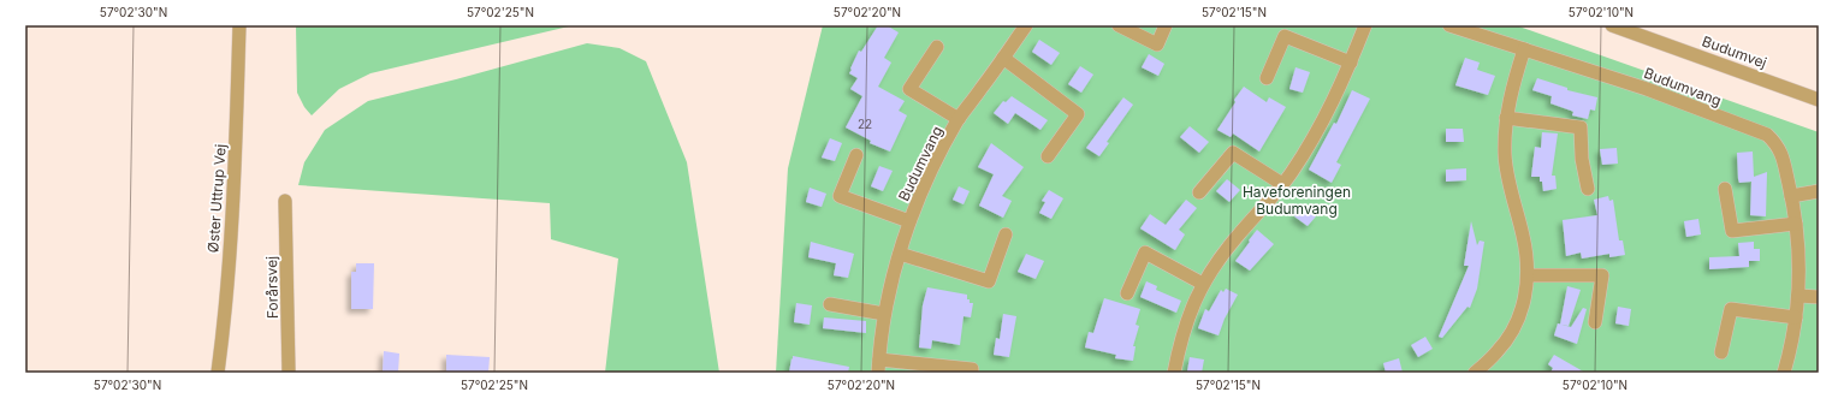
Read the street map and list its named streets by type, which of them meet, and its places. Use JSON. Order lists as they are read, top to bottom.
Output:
{
  "streets": {
    "street": [
      "Budumvej",
      "Budumvang",
      "Øster Uttrup Vej",
      "Forårsvej"
    ]
  },
  "parks": ["Haveforeningen Budumvang"],
  "house_numbers": ["22"],
  "coordinates": [
    "57°02'30\"N",
    "57°02'25\"N",
    "57°02'20\"N",
    "57°02'15\"N",
    "57°02'10\"N"
  ]
}
